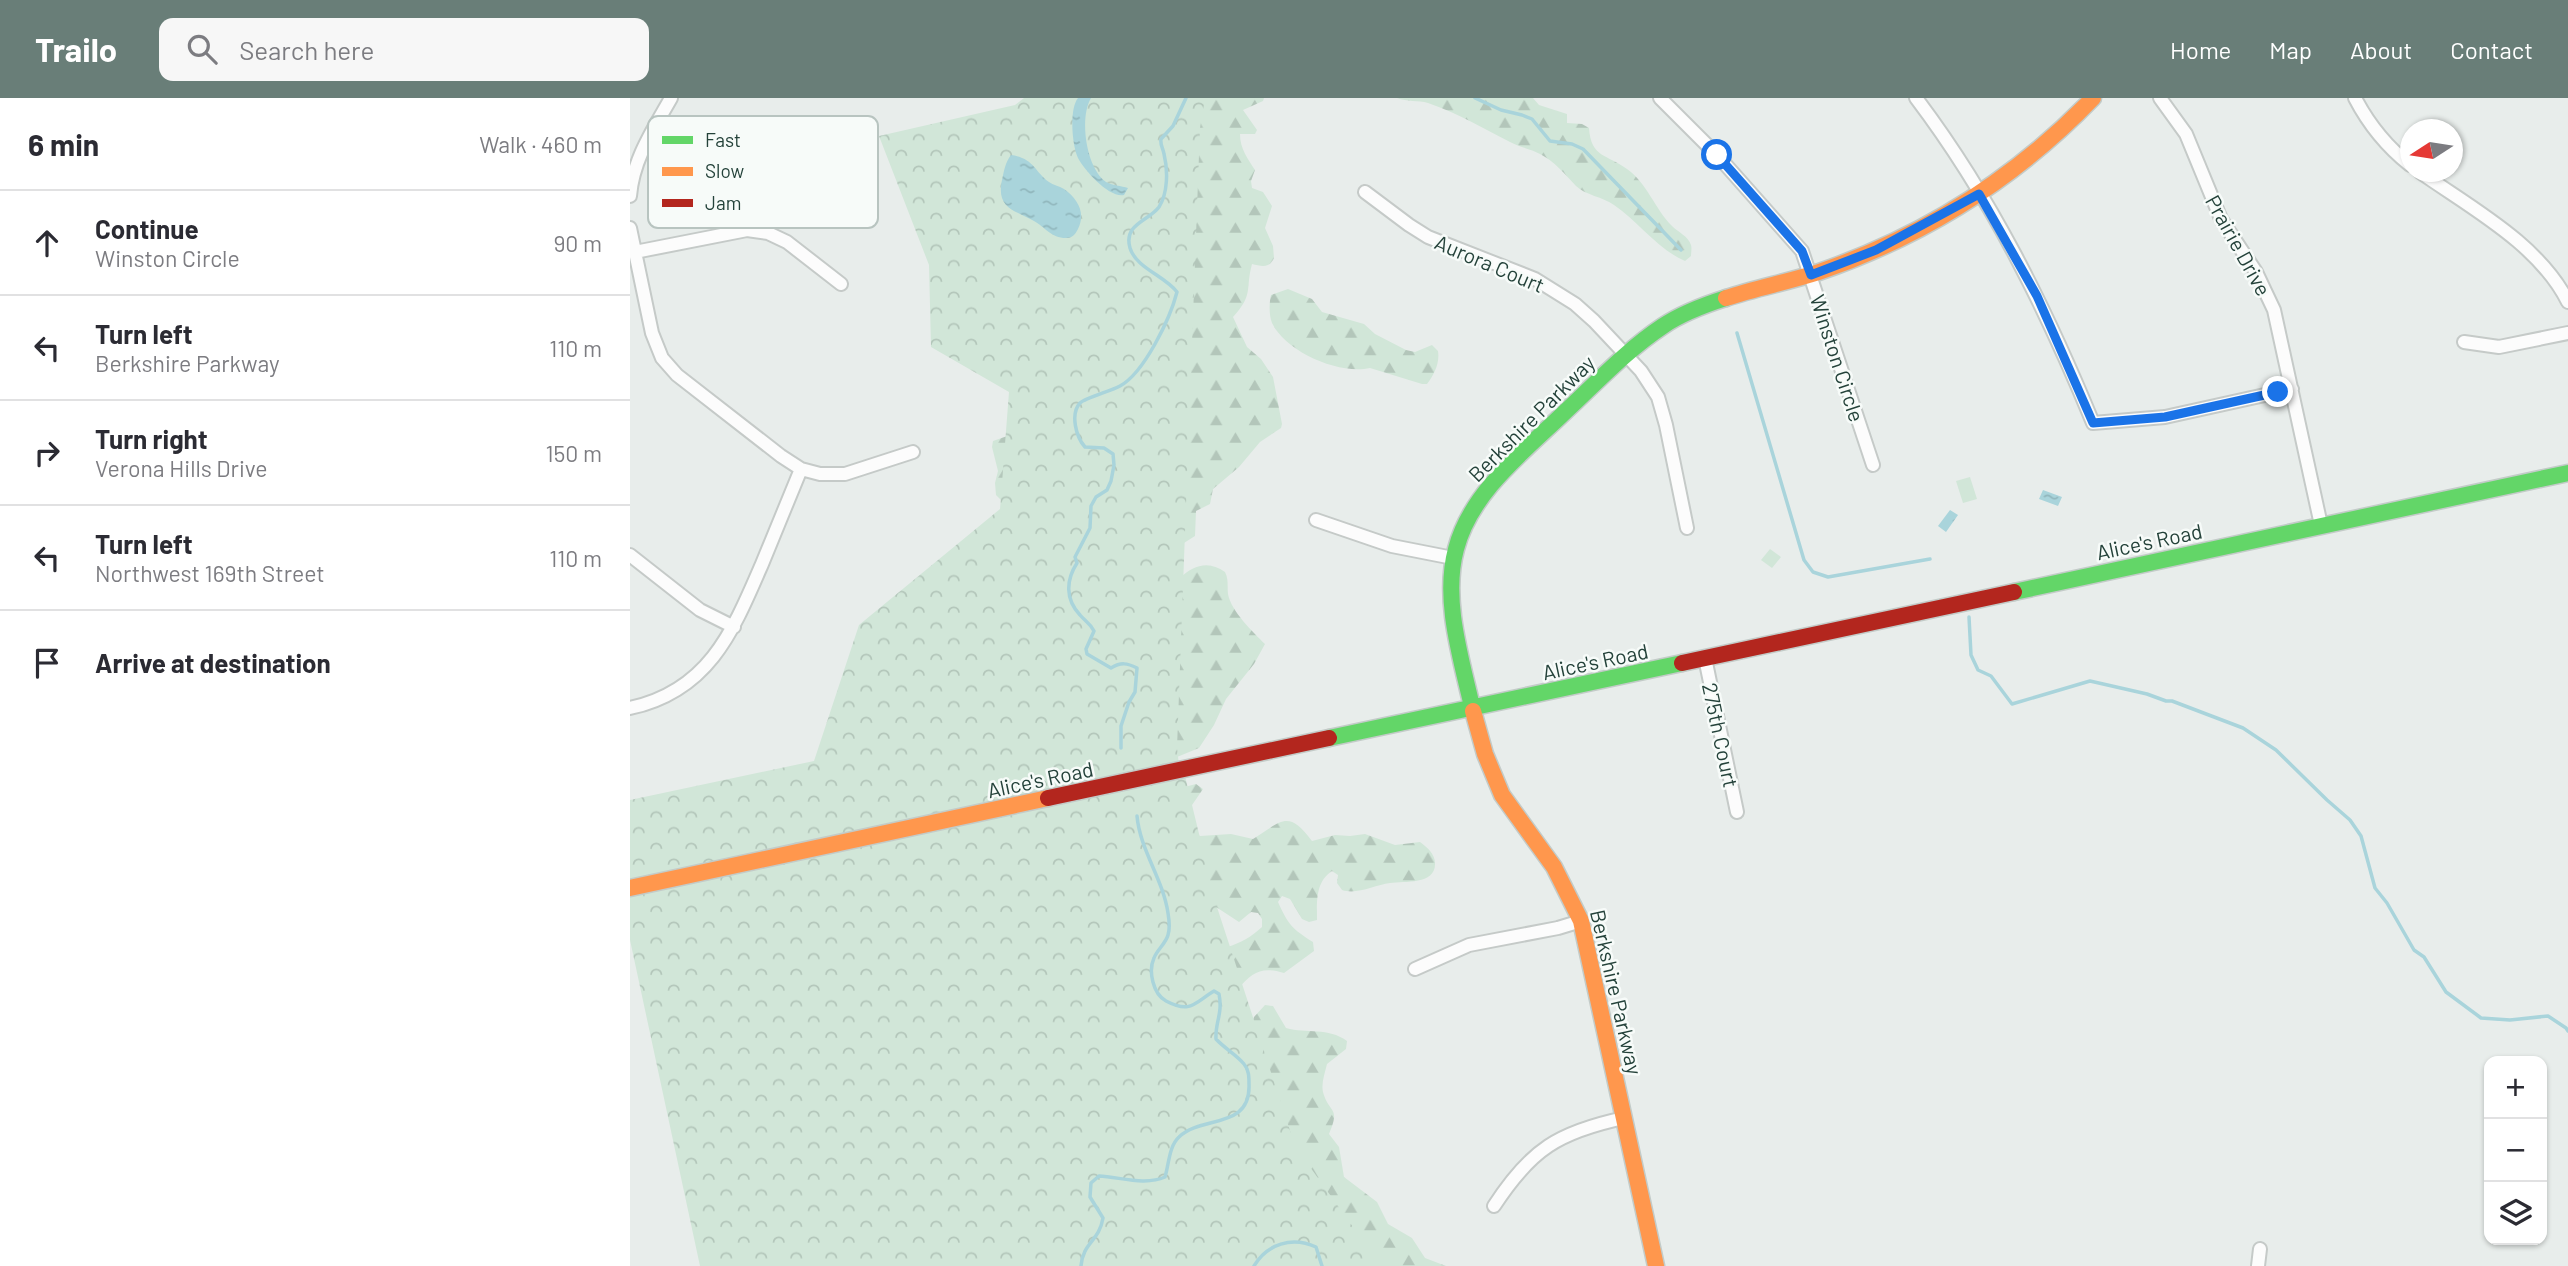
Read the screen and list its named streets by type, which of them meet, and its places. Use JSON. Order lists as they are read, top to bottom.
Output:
{
  "streets": {
    "main road": ["Berkshire Parkway", "Alice's Road"],
    "street": [
      "Prairie Drive",
      "Aurora Court",
      "Winston Circle",
      "275th Court"
    ]
  },
  "crossings": [
    ["Prairie Drive", "Alice's Road"],
    ["Aurora Court", "Berkshire Parkway"],
    ["Winston Circle", "Berkshire Parkway"],
    ["Berkshire Parkway", "Alice's Road"],
    ["Alice's Road", "275th Court"]
  ],
  "legend": ["Fast", "Slow", "Jam"],
  "north": "left",
  "page": {
    "header": "Trailo",
    "search": "Search here",
    "nav": [
      "Home",
      "Map",
      "About",
      "Contact"
    ],
    "heading": ["6 min", "Walk · 460 m"],
    "list": [
      ["Continue", "Winston Circle", "90 m"],
      ["Turn left", "Berkshire Parkway", "110 m"],
      ["Turn right", "Verona Hills Drive", "150 m"],
      ["Turn left", "Northwest 169th Street", "110 m"],
      "Arrive at destination"
    ],
    "map_buttons": ["+", "−"]
  }
}
